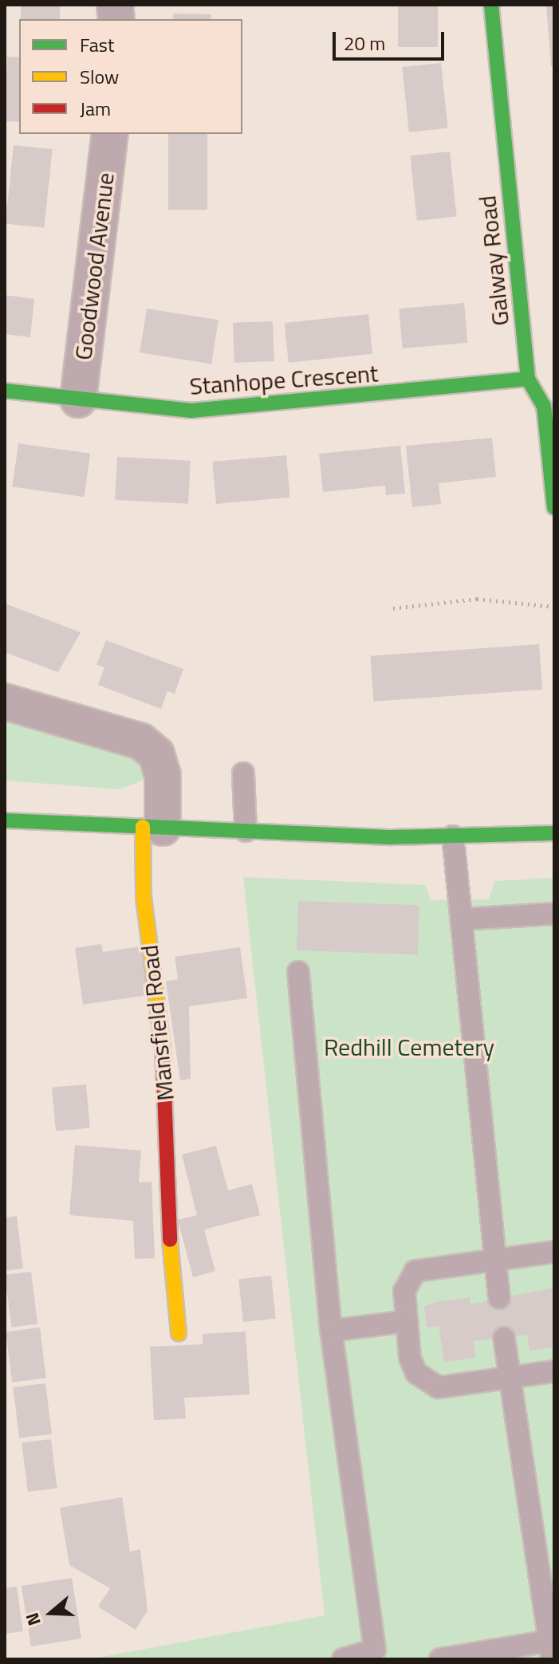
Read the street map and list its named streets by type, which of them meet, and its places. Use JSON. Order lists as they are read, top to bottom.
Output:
{
  "streets": {
    "main road": ["Galway Road", "Stanhope Crescent", "Mansfield Road"],
    "street": ["Goodwood Avenue"]
  },
  "crossings": [
    ["Galway Road", "Stanhope Crescent"],
    ["Goodwood Avenue", "Stanhope Crescent"]
  ],
  "parks": ["Redhill Cemetery"],
  "legend": ["Fast", "Slow", "Jam"],
  "scale_bar": "20 m",
  "north": "left"
}
